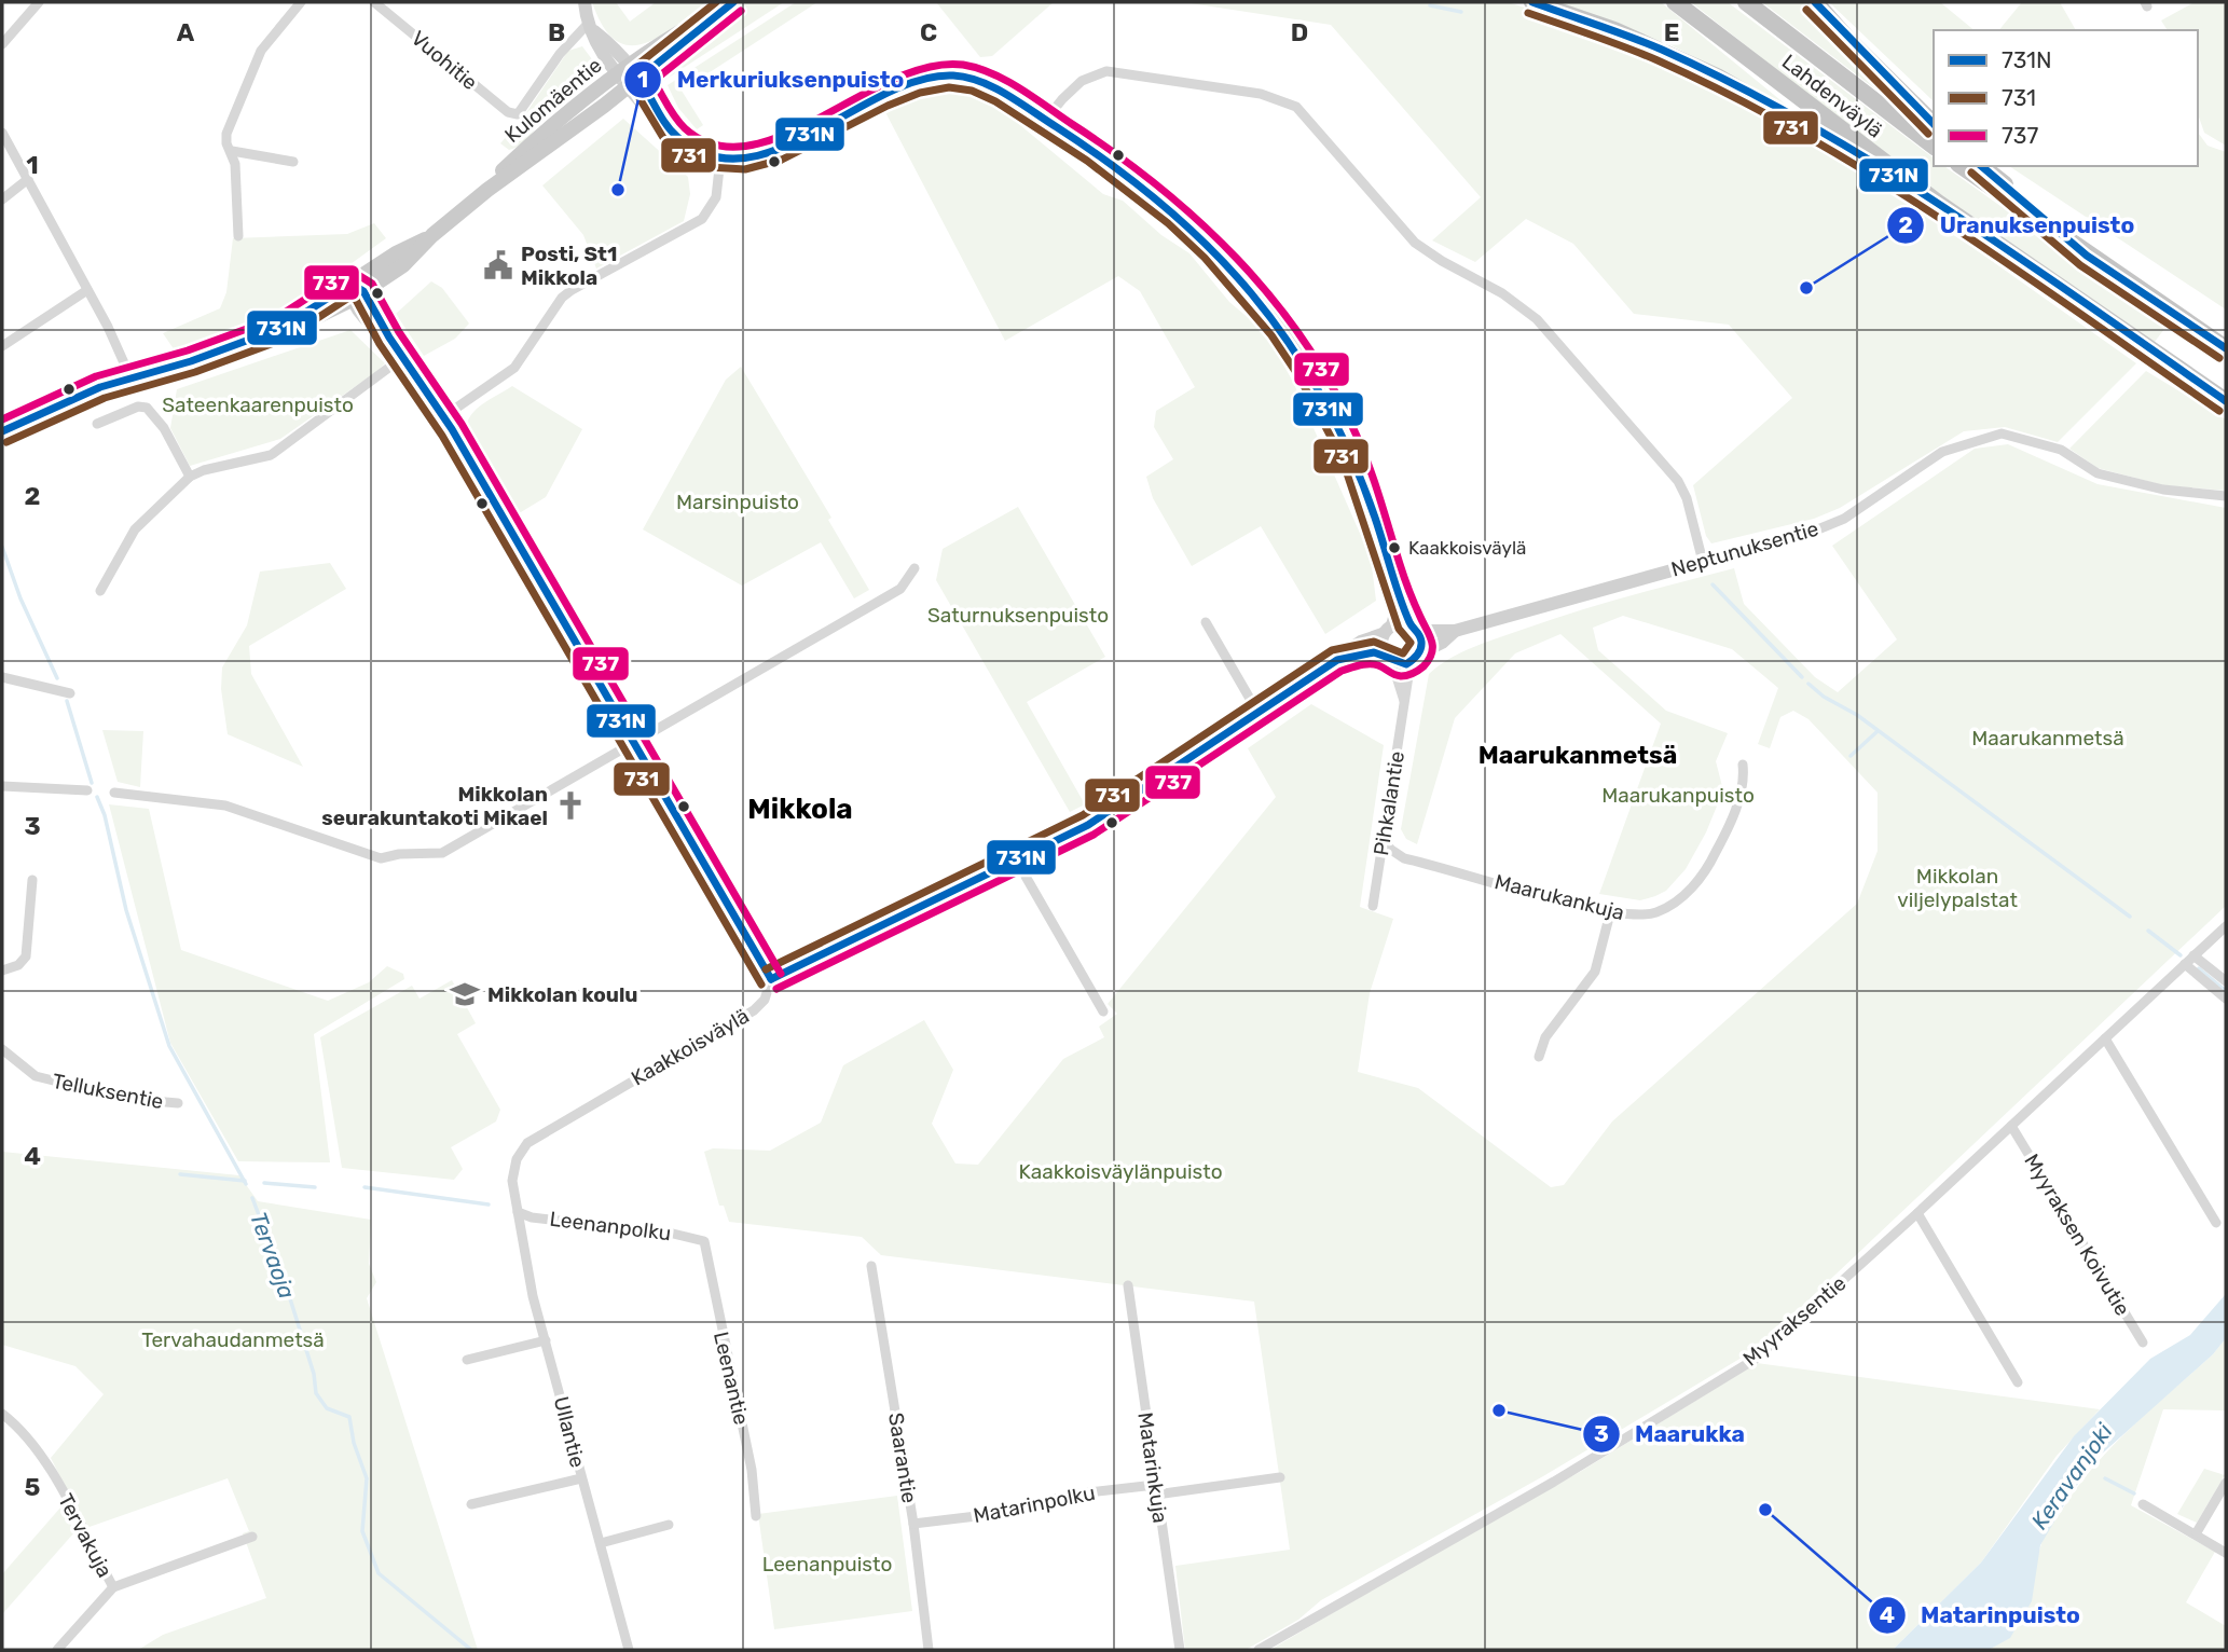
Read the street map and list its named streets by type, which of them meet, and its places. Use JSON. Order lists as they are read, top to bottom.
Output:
{
  "streets": {
    "highway": ["Lahdenväylä"],
    "main road": ["Kulomäentie"],
    "street": [
      "Vuohitie",
      "Neptunuksentie",
      "Pihkalantie",
      "Maarukankuja",
      "Kaakkoisväylä",
      "Telluksentie",
      "Leenanpolku",
      "Myyraksen Koivutie",
      "Myyraksentie",
      "Leenantie",
      "Ullantie",
      "Saarantie",
      "Matarinkuja",
      "Matarinpolku",
      "Tervakuja"
    ]
  },
  "crossings": [
    ["Neptunuksentie", "Pihkalantie"],
    ["Pihkalantie", "Maarukankuja"],
    ["Kaakkoisväylä", "Leenanpolku"],
    ["Kaakkoisväylä", "Ullantie"],
    ["Leenanpolku", "Leenantie"],
    ["Leenanpolku", "Ullantie"],
    ["Myyraksen Koivutie", "Myyraksentie"],
    ["Saarantie", "Matarinpolku"],
    ["Matarinkuja", "Matarinpolku"]
  ],
  "districts": ["Maarukanmetsä", "Mikkola"],
  "water": ["Tervaoja", "Keravanjoki"],
  "parks": [
    "Sateenkaarenpuisto",
    "Marsinpuisto",
    "Saturnuksenpuisto",
    "Maarukanmetsä",
    "Maarukanpuisto",
    "Mikkolan viljelypalstat",
    "Kaakkoisväylänpuisto",
    "Tervahaudanmetsä",
    "Leenanpuisto"
  ],
  "places": {
    "other": [
      "Merkuriuksenpuisto",
      "Uranuksenpuisto",
      "Kaakkoisväylä",
      "Maarukka",
      "Matarinpuisto"
    ],
    "public building": ["Posti, St1 Mikkola"],
    "church": ["Mikkolan seurakuntakoti Mikael"],
    "school or university": ["Mikkolan koulu"]
  },
  "lines": ["transit line 731N", "transit line 731", "transit line 737"],
  "legend": ["731N", "731", "737"],
  "grid": {
    "columns": [
      "A",
      "B",
      "C",
      "D",
      "E"
    ],
    "rows": [
      "1",
      "2",
      "3",
      "4",
      "5"
    ]
  }
}
